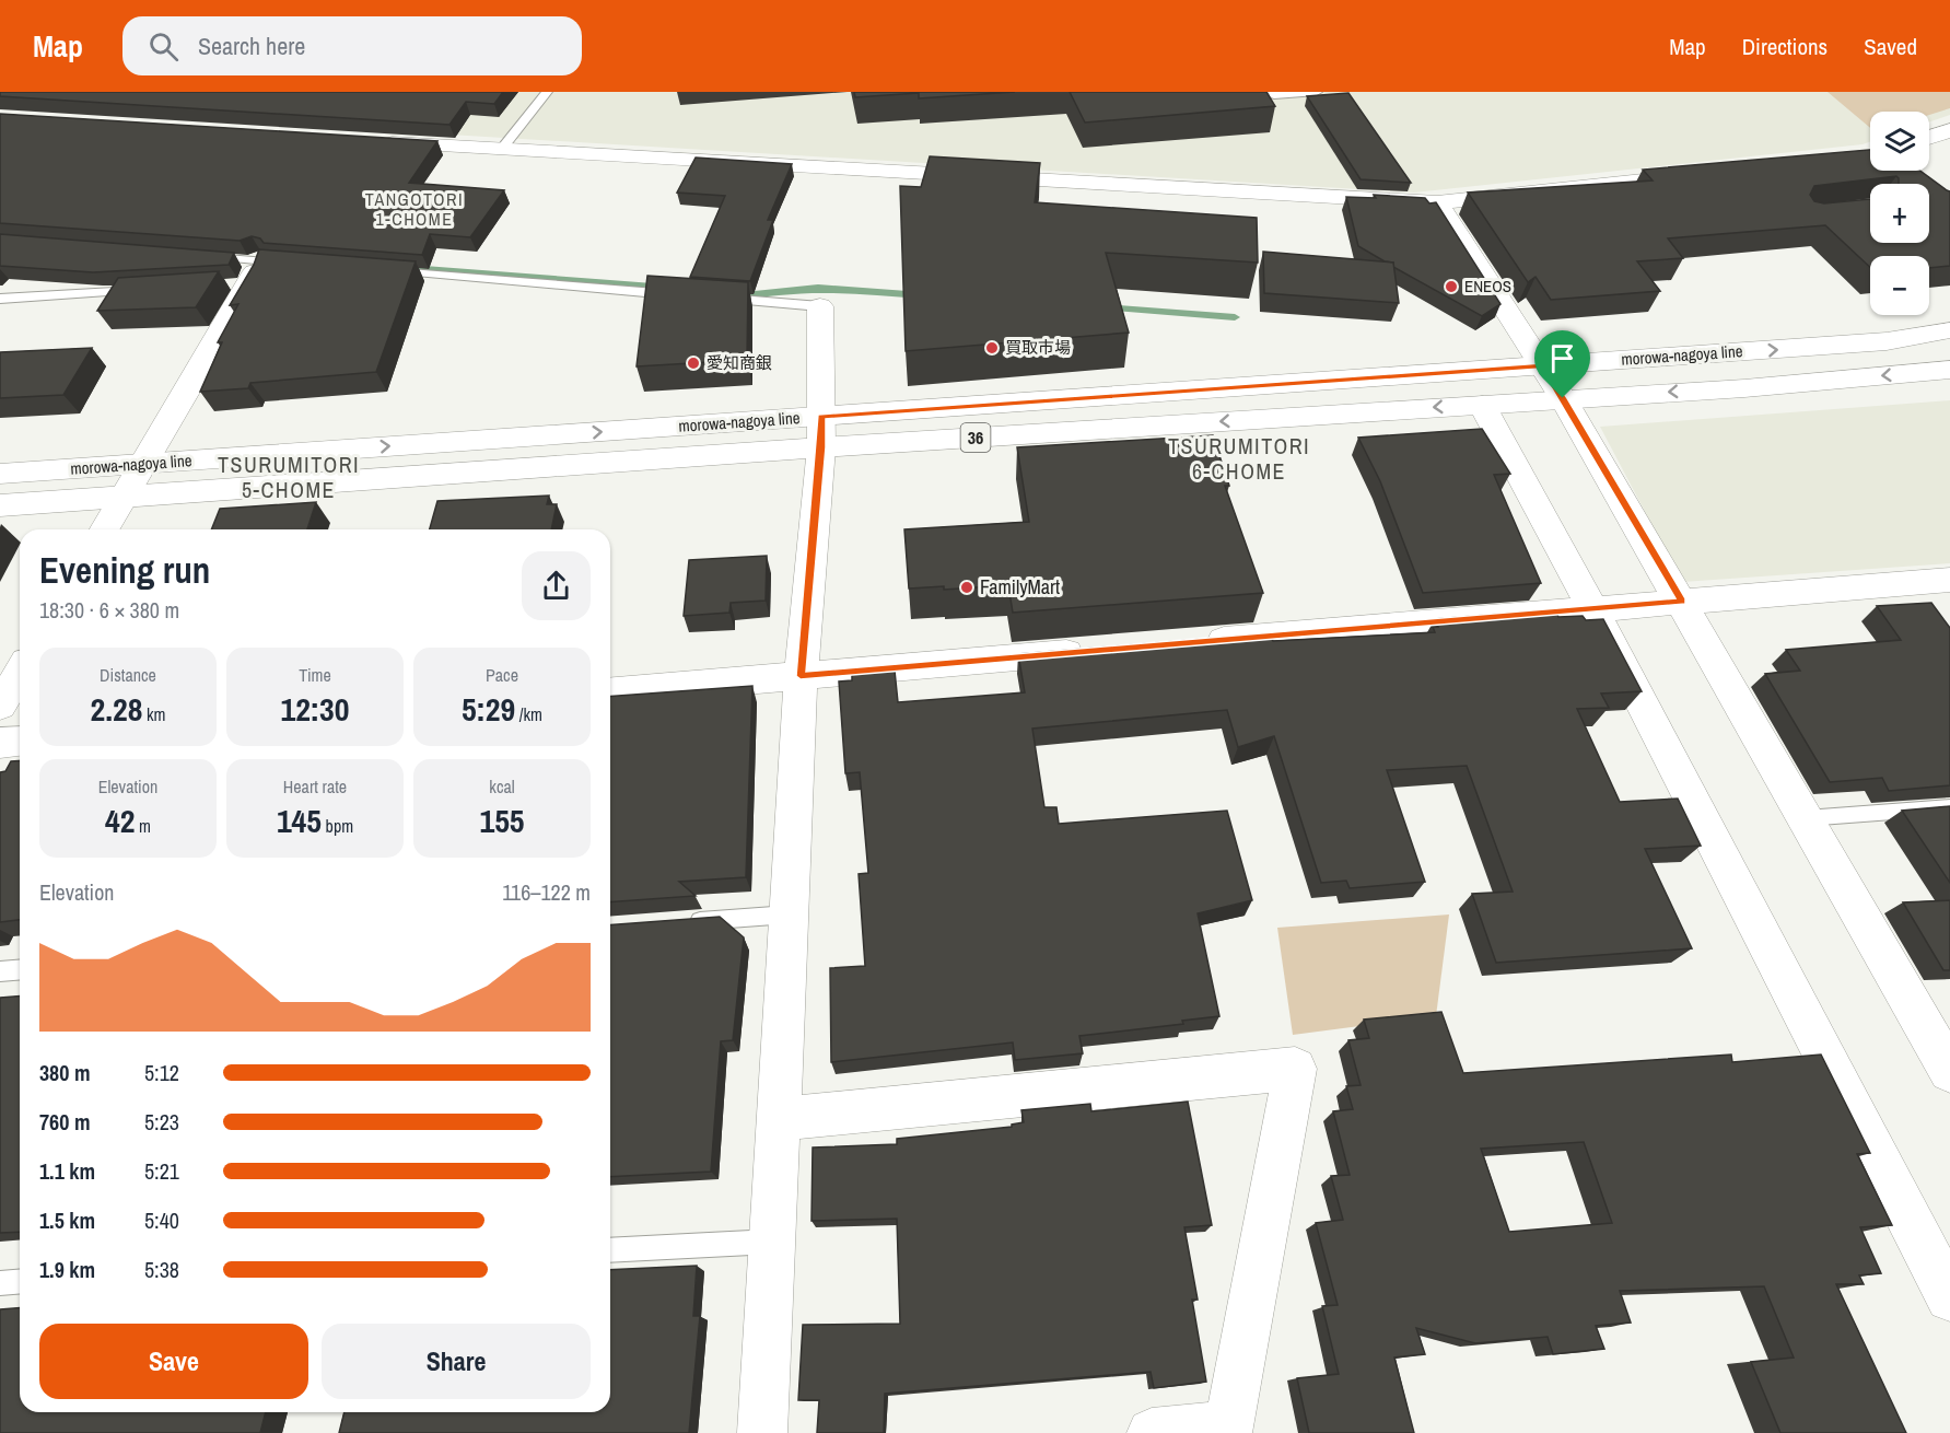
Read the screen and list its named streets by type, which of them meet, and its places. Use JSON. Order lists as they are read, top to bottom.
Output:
{
  "streets": {
    "street": ["morowa-nagoya line", "36"]
  },
  "districts": ["TANGOTORI 1-CHOME", "TSURUMITORI 6-CHOME", "TSURUMITORI 5-CHOME"],
  "places": [
    "ENEOS",
    "買取市場",
    "愛知商銀",
    "FamilyMart"
  ],
  "page": {
    "header": "Map",
    "search": "Search here",
    "nav": ["Map", "Directions", "Saved"],
    "map_buttons": ["+", "−"],
    "heading": ["Evening run", "18:30 · 6 × 380 m"],
    "stats": [
      ["Distance", "2.28 km"],
      ["Time", "12:30"],
      ["Pace", "5:29 /km"],
      ["Elevation", "42 m"],
      ["Heart rate", "145 bpm"],
      ["kcal", "155"]
    ],
    "chart": ["Elevation", "116–122 m"],
    "list": [
      {
        "name": "380 m",
        "note": "5:12"
      },
      {
        "name": "760 m",
        "note": "5:23"
      },
      {
        "name": "1.1 km",
        "note": "5:21"
      },
      {
        "name": "1.5 km",
        "note": "5:40"
      },
      {
        "name": "1.9 km",
        "note": "5:38"
      }
    ],
    "buttons": ["Save", "Share"]
  }
}
